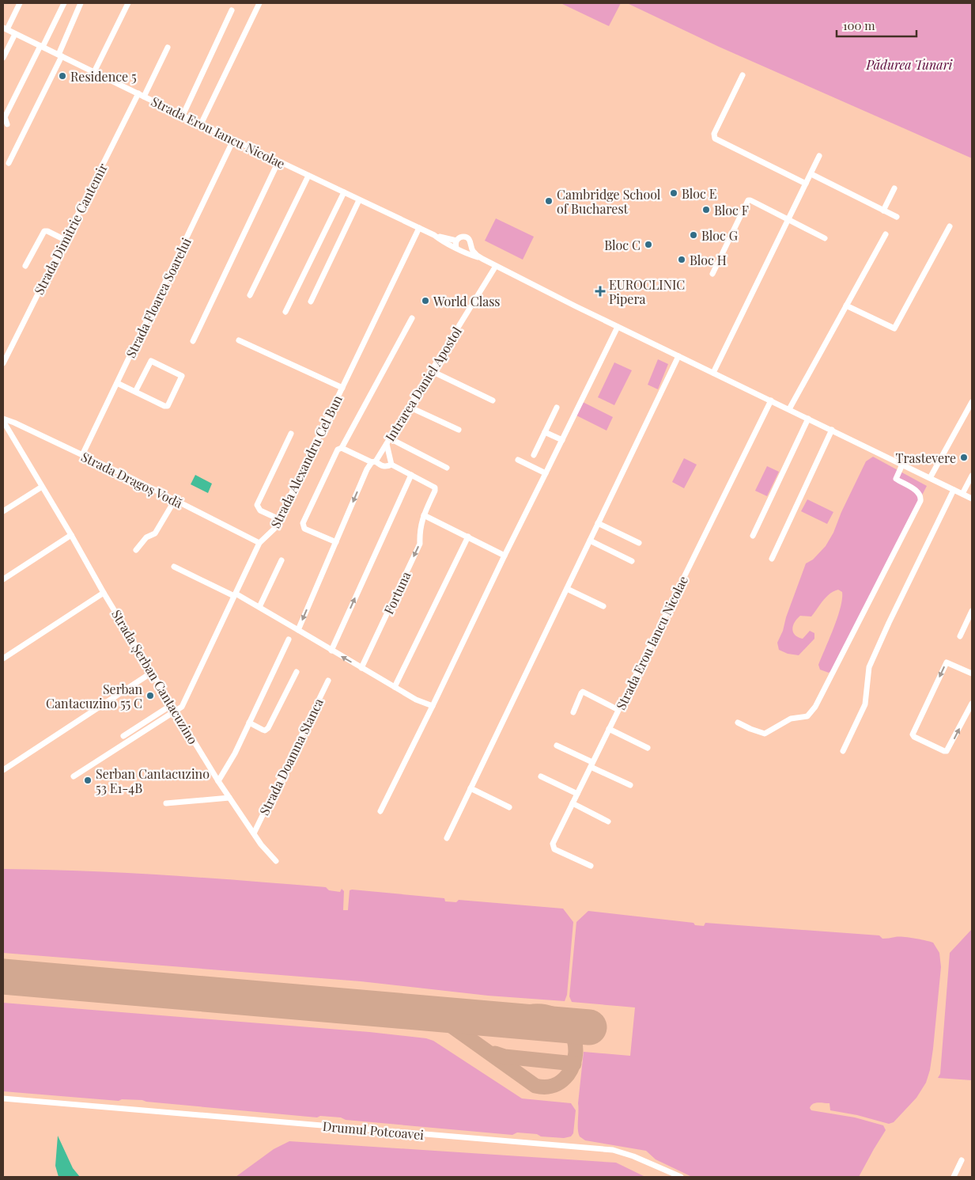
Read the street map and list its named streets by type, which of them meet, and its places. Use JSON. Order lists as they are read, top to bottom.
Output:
{
  "streets": {
    "street": [
      "Strada Erou Iancu Nicolae",
      "Strada Dimitrie Cantemir",
      "Strada Floarea Soarelui",
      "Intrarea Daniel Apostol",
      "Strada Alexandru Cel Bun",
      "Strada Dragoș Vodă",
      "Fortuna",
      "Strada Șerban Cantacuzino",
      "Strada Doamna Stanca",
      "Drumul Potcoavei"
    ]
  },
  "crossings": [
    ["Strada Erou Iancu Nicolae", "Strada Dimitrie Cantemir"],
    ["Strada Erou Iancu Nicolae", "Strada Floarea Soarelui"],
    ["Strada Erou Iancu Nicolae", "Intrarea Daniel Apostol"],
    ["Strada Erou Iancu Nicolae", "Strada Alexandru Cel Bun"],
    ["Strada Floarea Soarelui", "Strada Dragoș Vodă"],
    ["Strada Alexandru Cel Bun", "Strada Dragoș Vodă"],
    ["Strada Alexandru Cel Bun", "Strada Șerban Cantacuzino"],
    ["Strada Dragoș Vodă", "Strada Șerban Cantacuzino"],
    ["Strada Șerban Cantacuzino", "Strada Doamna Stanca"]
  ],
  "parks": ["Pădurea Tunari"],
  "places": {
    "other": [
      "Residence 5",
      "Bloc E",
      "Cambridge School of Bucharest",
      "Bloc F",
      "Bloc G",
      "Bloc C",
      "Bloc H",
      "World Class",
      "Trastevere",
      "Serban Cantacuzino 55 C",
      "Serban Cantacuzino 53 E1-4B"
    ],
    "health": ["EUROCLINIC Pipera"]
  },
  "scale_bar": "100 m"
}
